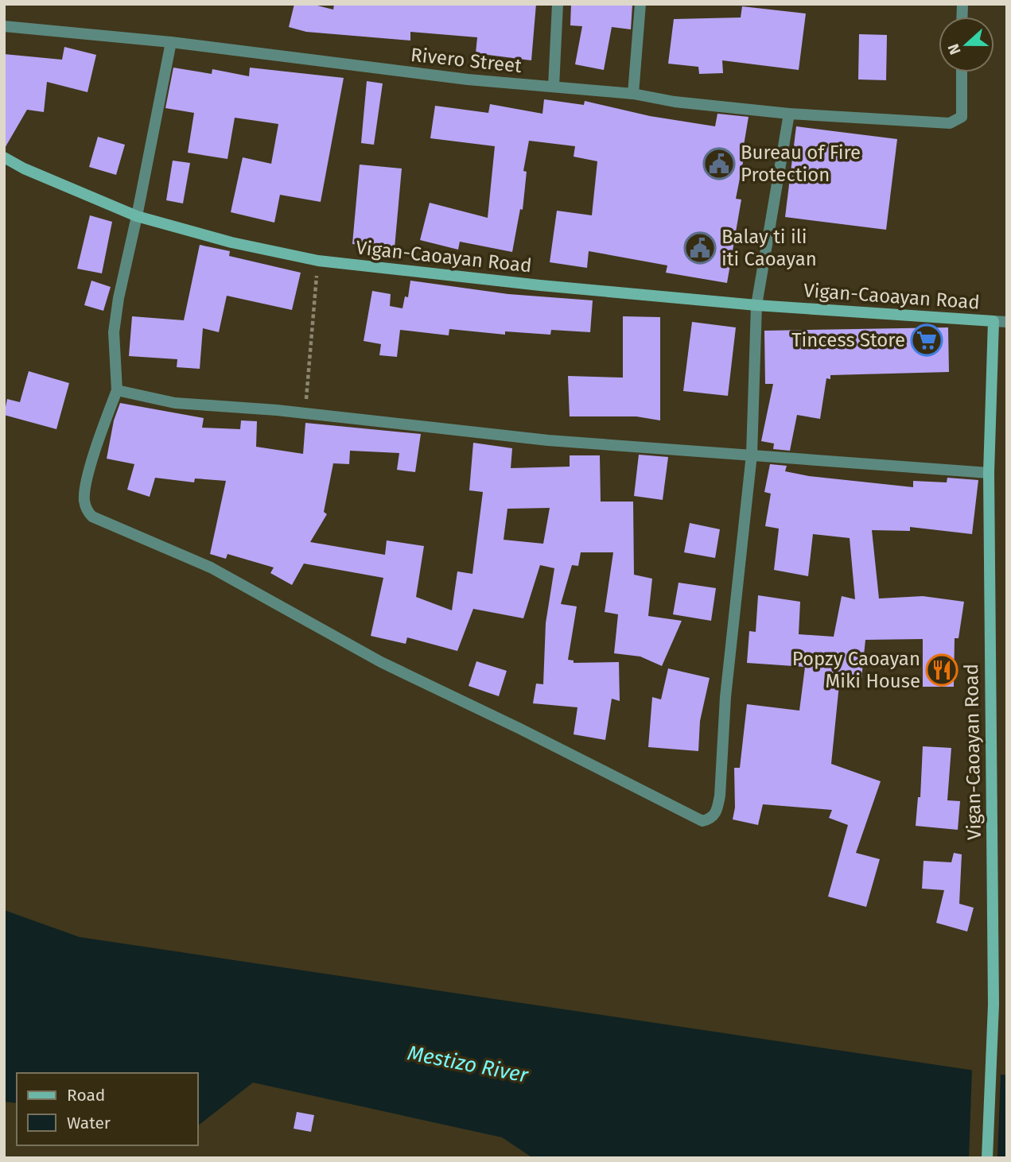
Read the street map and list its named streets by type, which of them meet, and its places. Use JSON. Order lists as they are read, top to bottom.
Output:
{
  "streets": {
    "main road": ["Vigan-Caoayan Road"],
    "street": ["Rivero Street"]
  },
  "water": ["Mestizo River"],
  "places": {
    "public building": ["Bureau of Fire Protection", "Balay ti ili iti Caoayan"],
    "supermarket": ["Tincess Store"],
    "restaurant": ["Popzy Caoayan Miki House"]
  },
  "legend": ["Road", "Water"],
  "north": "left"
}
